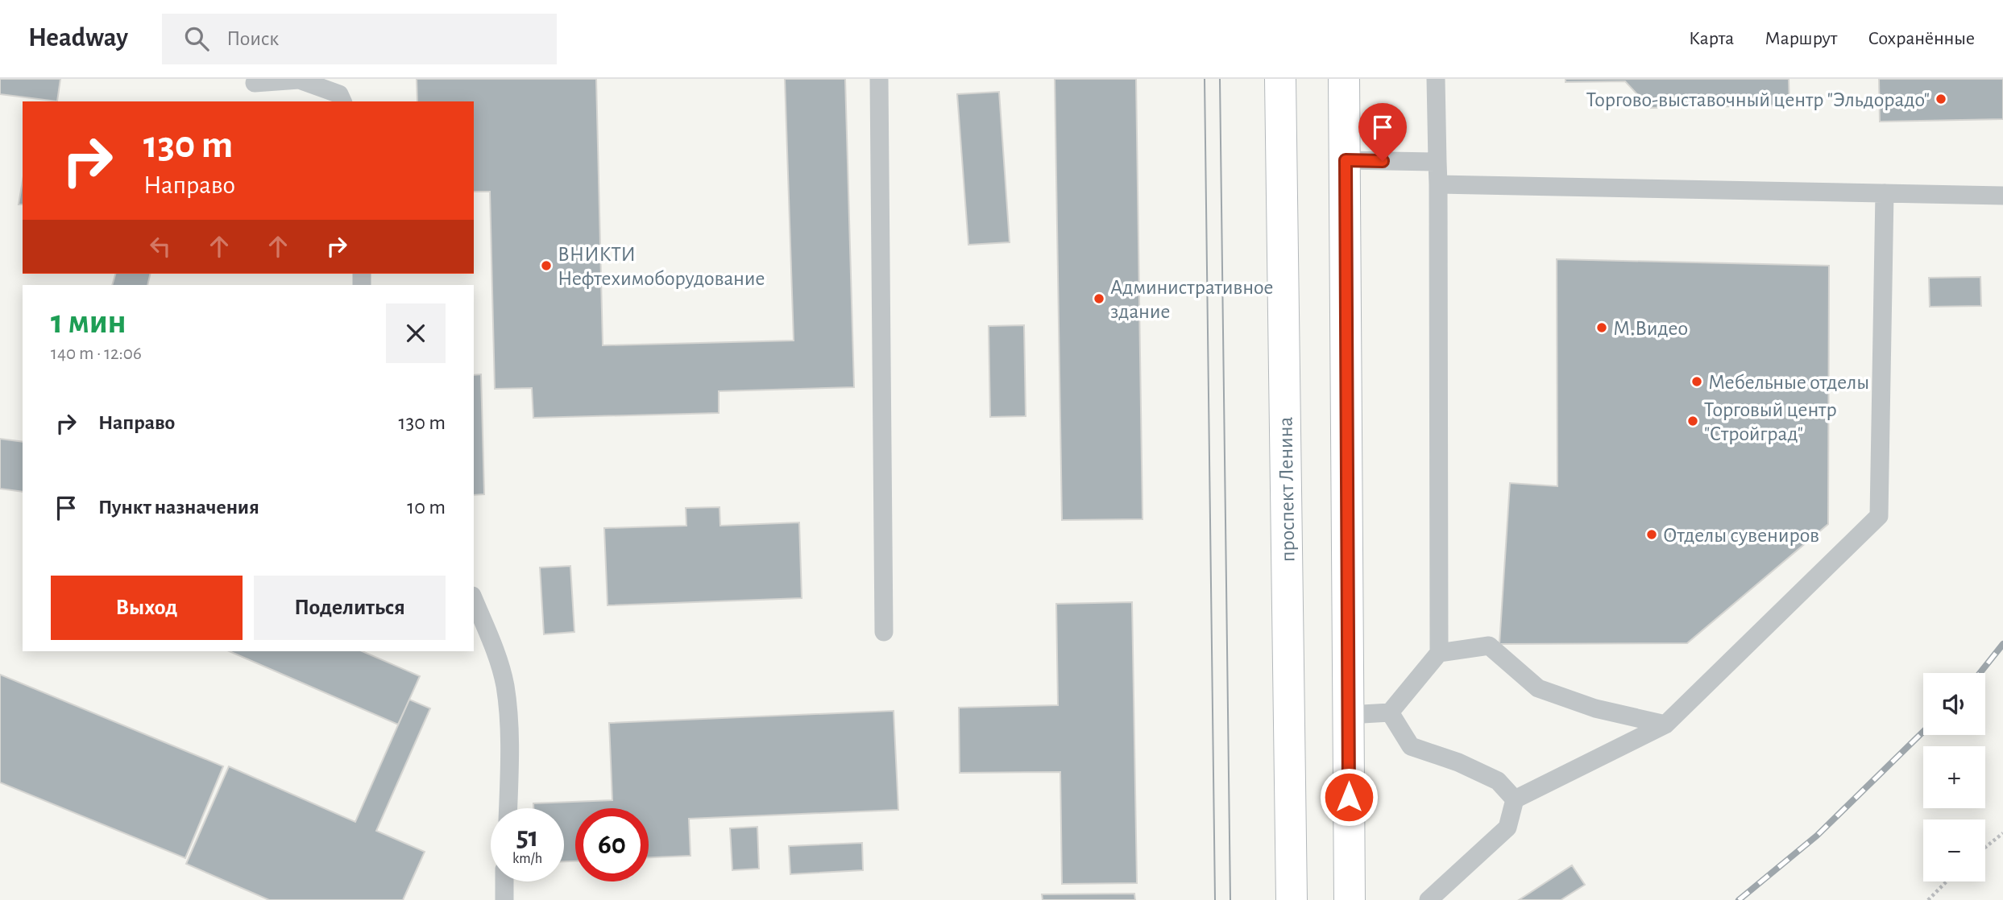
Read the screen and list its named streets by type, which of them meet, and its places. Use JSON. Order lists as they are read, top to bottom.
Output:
{
  "streets": {
    "main road": ["проспект Ленина"]
  },
  "places": [
    "Торгово-выставочный центр \"Эльдорадо\"",
    "ВНИКТИ Нефтехимоборудование",
    "Административное здание",
    "М.Видео",
    "Мебельные отделы",
    "Торговый центр \"Стройград\"",
    "Отделы сувениров"
  ],
  "page": {
    "header": "Headway",
    "search": "Поиск",
    "nav": ["Карта", "Маршрут", "Сохранённые"],
    "turn": ["130 m", "Направо"],
    "heading": ["1 мин", "140 m · 12:06"],
    "list": [
      {
        "name": "Направо",
        "value": "130 m"
      },
      {
        "name": "Пункт назначения",
        "value": "10 m"
      }
    ],
    "buttons": ["Выход", "Поделиться"],
    "map_buttons": ["+", "−"],
    "speed": "51 km/h",
    "limit": "60"
  }
}
